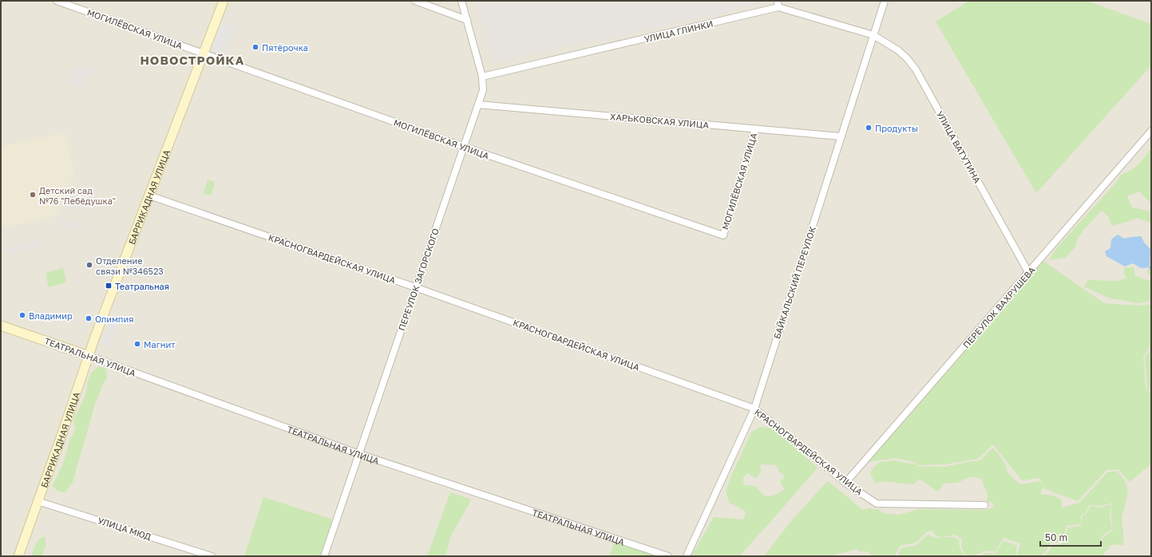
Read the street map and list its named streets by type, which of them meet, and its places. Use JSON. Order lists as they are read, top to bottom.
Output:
{
  "streets": {
    "main road": ["БАРРИКАДНАЯ УЛИЦА", "ТЕАТРАЛЬНАЯ УЛИЦА"],
    "street": [
      "МОГИЛЁВСКАЯ УЛИЦА",
      "УЛИЦА ГЛИНКИ",
      "ХАРЬКОВСКАЯ УЛИЦА",
      "УЛИЦА ВАТУТИНА",
      "КРАСНОГВАРДЕЙСКАЯ УЛИЦА",
      "ПЕРЕУЛОК ЗАГОРСКОГО",
      "БАЙКАЛЬСКИЙ ПЕРЕУЛОК",
      "ПЕРЕУЛОК ВАХРУШЕВА",
      "УЛИЦА МЮД"
    ]
  },
  "crossings": [
    ["МОГИЛЁВСКАЯ УЛИЦА", "ХАРЬКОВСКАЯ УЛИЦА"],
    ["МОГИЛЁВСКАЯ УЛИЦА", "БАРРИКАДНАЯ УЛИЦА"],
    ["МОГИЛЁВСКАЯ УЛИЦА", "ПЕРЕУЛОК ЗАГОРСКОГО"],
    ["УЛИЦА ГЛИНКИ", "УЛИЦА ВАТУТИНА"],
    ["УЛИЦА ГЛИНКИ", "ПЕРЕУЛОК ЗАГОРСКОГО"],
    ["УЛИЦА ГЛИНКИ", "БАЙКАЛЬСКИЙ ПЕРЕУЛОК"],
    ["ХАРЬКОВСКАЯ УЛИЦА", "ПЕРЕУЛОК ЗАГОРСКОГО"],
    ["ХАРЬКОВСКАЯ УЛИЦА", "БАЙКАЛЬСКИЙ ПЕРЕУЛОК"],
    ["УЛИЦА ВАТУТИНА", "БАЙКАЛЬСКИЙ ПЕРЕУЛОК"],
    ["УЛИЦА ВАТУТИНА", "ПЕРЕУЛОК ВАХРУШЕВА"],
    ["БАРРИКАДНАЯ УЛИЦА", "КРАСНОГВАРДЕЙСКАЯ УЛИЦА"],
    ["БАРРИКАДНАЯ УЛИЦА", "ТЕАТРАЛЬНАЯ УЛИЦА"],
    ["БАРРИКАДНАЯ УЛИЦА", "УЛИЦА МЮД"],
    ["КРАСНОГВАРДЕЙСКАЯ УЛИЦА", "ПЕРЕУЛОК ЗАГОРСКОГО"],
    ["КРАСНОГВАРДЕЙСКАЯ УЛИЦА", "БАЙКАЛЬСКИЙ ПЕРЕУЛОК"],
    ["КРАСНОГВАРДЕЙСКАЯ УЛИЦА", "ПЕРЕУЛОК ВАХРУШЕВА"],
    ["ПЕРЕУЛОК ЗАГОРСКОГО", "ТЕАТРАЛЬНАЯ УЛИЦА"]
  ],
  "districts": ["НОВОСТРОЙКА"],
  "places": {
    "other": [
      "Пятёрочка",
      "Продукты",
      "Детский сад №76 \"Лебёдушка\"",
      "Отделение связи №346523",
      "Владимир",
      "Олимпия",
      "Магнит"
    ],
    "transit": ["Театральная"]
  },
  "scale_bar": "50 m"
}
